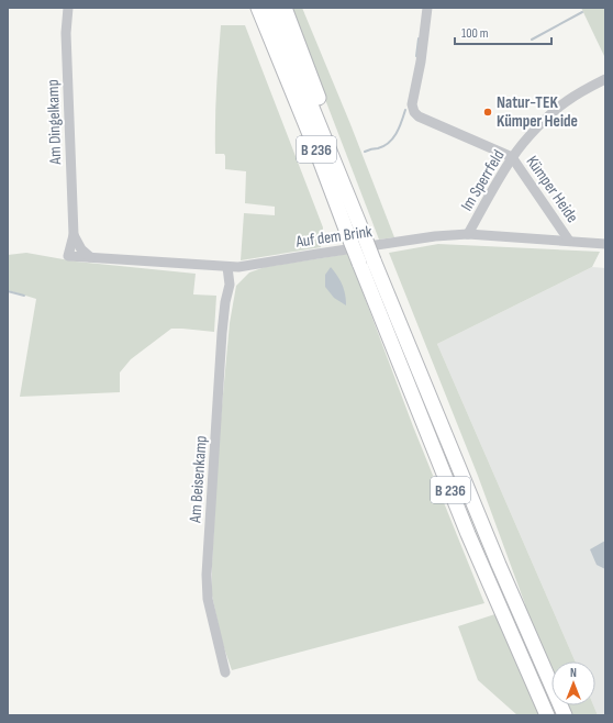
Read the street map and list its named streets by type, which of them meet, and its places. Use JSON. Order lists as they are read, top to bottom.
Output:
{
  "streets": {
    "highway": ["B 236"],
    "street": [
      "Am Dingelkamp",
      "Im Sperrfeld",
      "Kümper Heide",
      "Auf dem Brink",
      "Am Beisenkamp"
    ]
  },
  "crossings": [
    ["Am Dingelkamp", "Auf dem Brink"],
    ["Im Sperrfeld", "Kümper Heide"],
    ["Im Sperrfeld", "Auf dem Brink"],
    ["Kümper Heide", "Auf dem Brink"],
    ["Auf dem Brink", "Am Beisenkamp"]
  ],
  "places": ["Natur-TEK Kümper Heide"],
  "scale_bar": "100 m",
  "north": "top"
}
